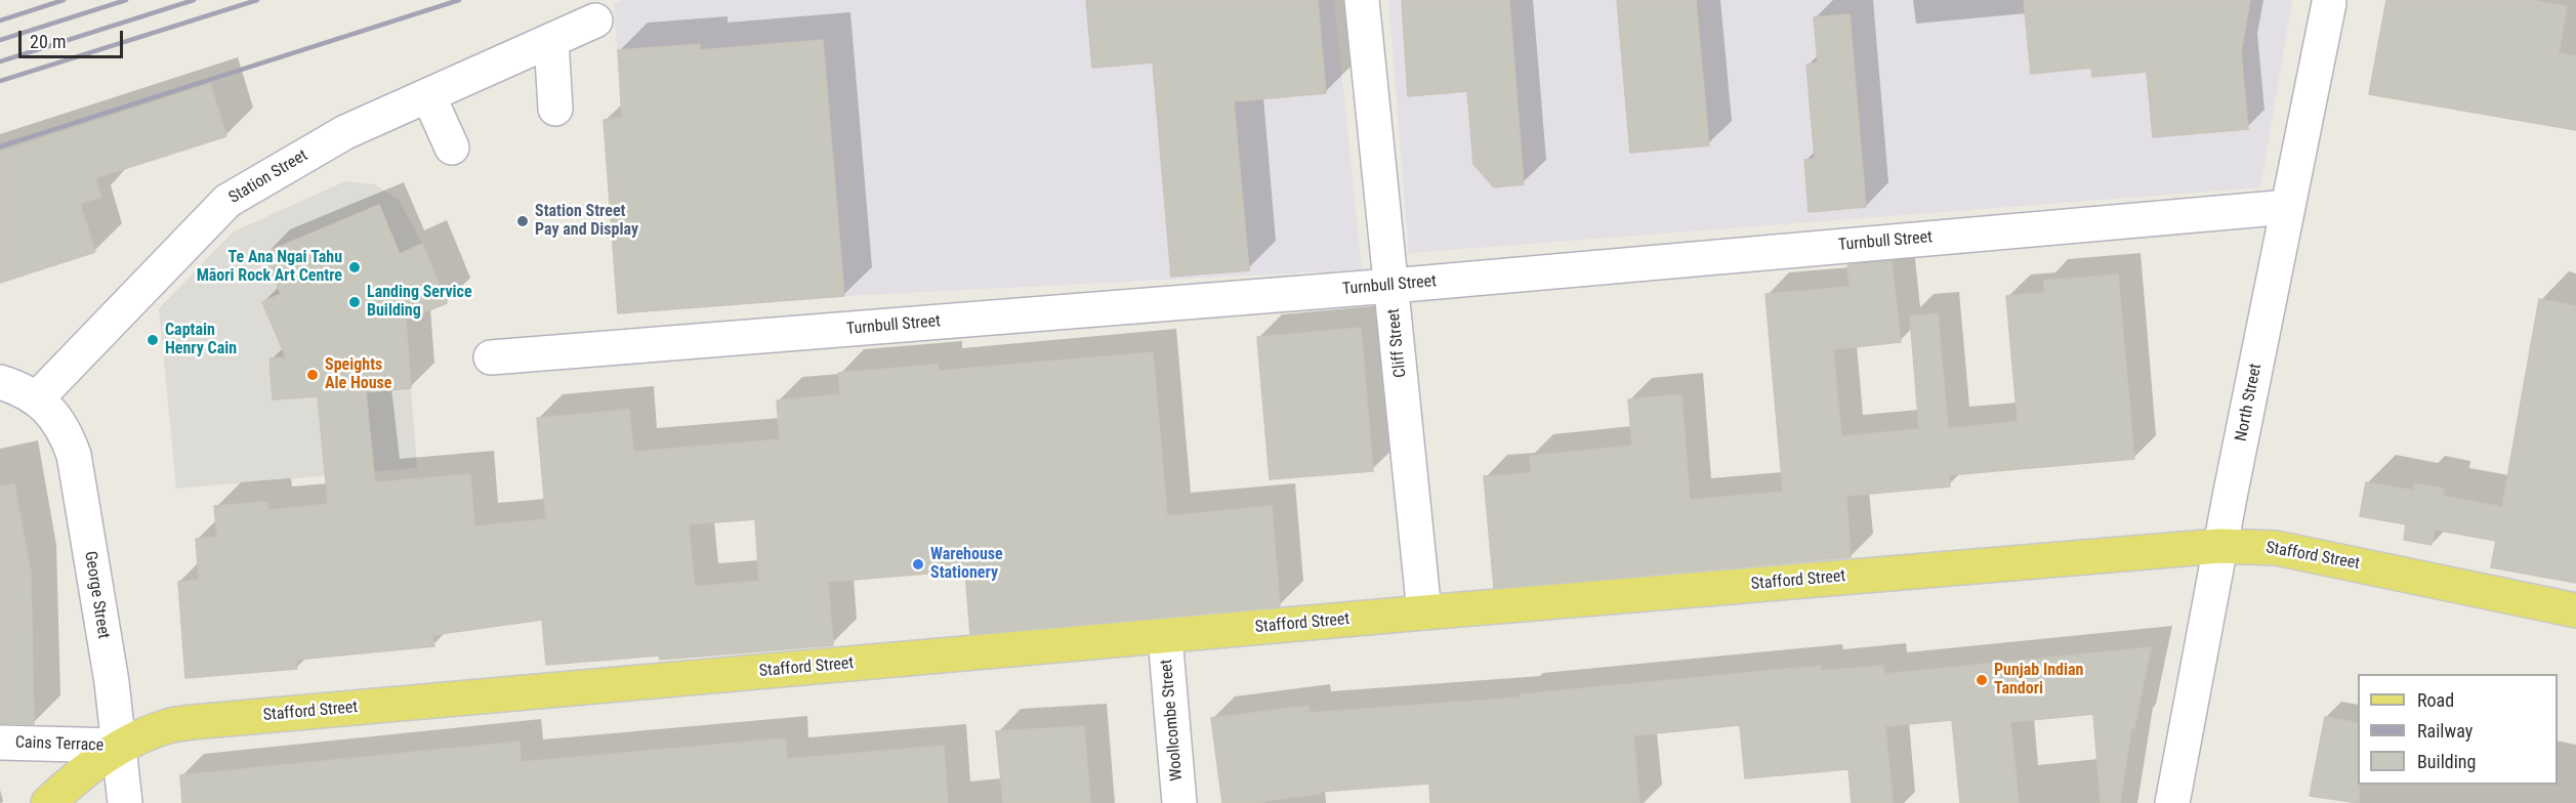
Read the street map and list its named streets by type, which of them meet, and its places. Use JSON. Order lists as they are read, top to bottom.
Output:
{
  "streets": {
    "main road": ["Stafford Street"],
    "street": [
      "Station Street",
      "Turnbull Street",
      "Cliff Street",
      "North Street",
      "George Street",
      "Woollcombe Street",
      "Cains Terrace"
    ]
  },
  "crossings": [
    ["Station Street", "George Street"],
    ["Turnbull Street", "Cliff Street"],
    ["Turnbull Street", "North Street"],
    ["Cliff Street", "Stafford Street"],
    ["North Street", "Stafford Street"],
    ["Stafford Street", "George Street"],
    ["Stafford Street", "Woollcombe Street"],
    ["Stafford Street", "Cains Terrace"],
    ["George Street", "Cains Terrace"]
  ],
  "places": [
    "Station Street Pay and Display",
    "Te Ana Ngai Tahu Māori Rock Art Centre",
    "Landing Service Building",
    "Captain Henry Cain",
    "Speights Ale House",
    "Warehouse Stationery",
    "Punjab Indian Tandori"
  ],
  "legend": ["Road", "Railway", "Building"],
  "scale_bar": "20 m"
}
